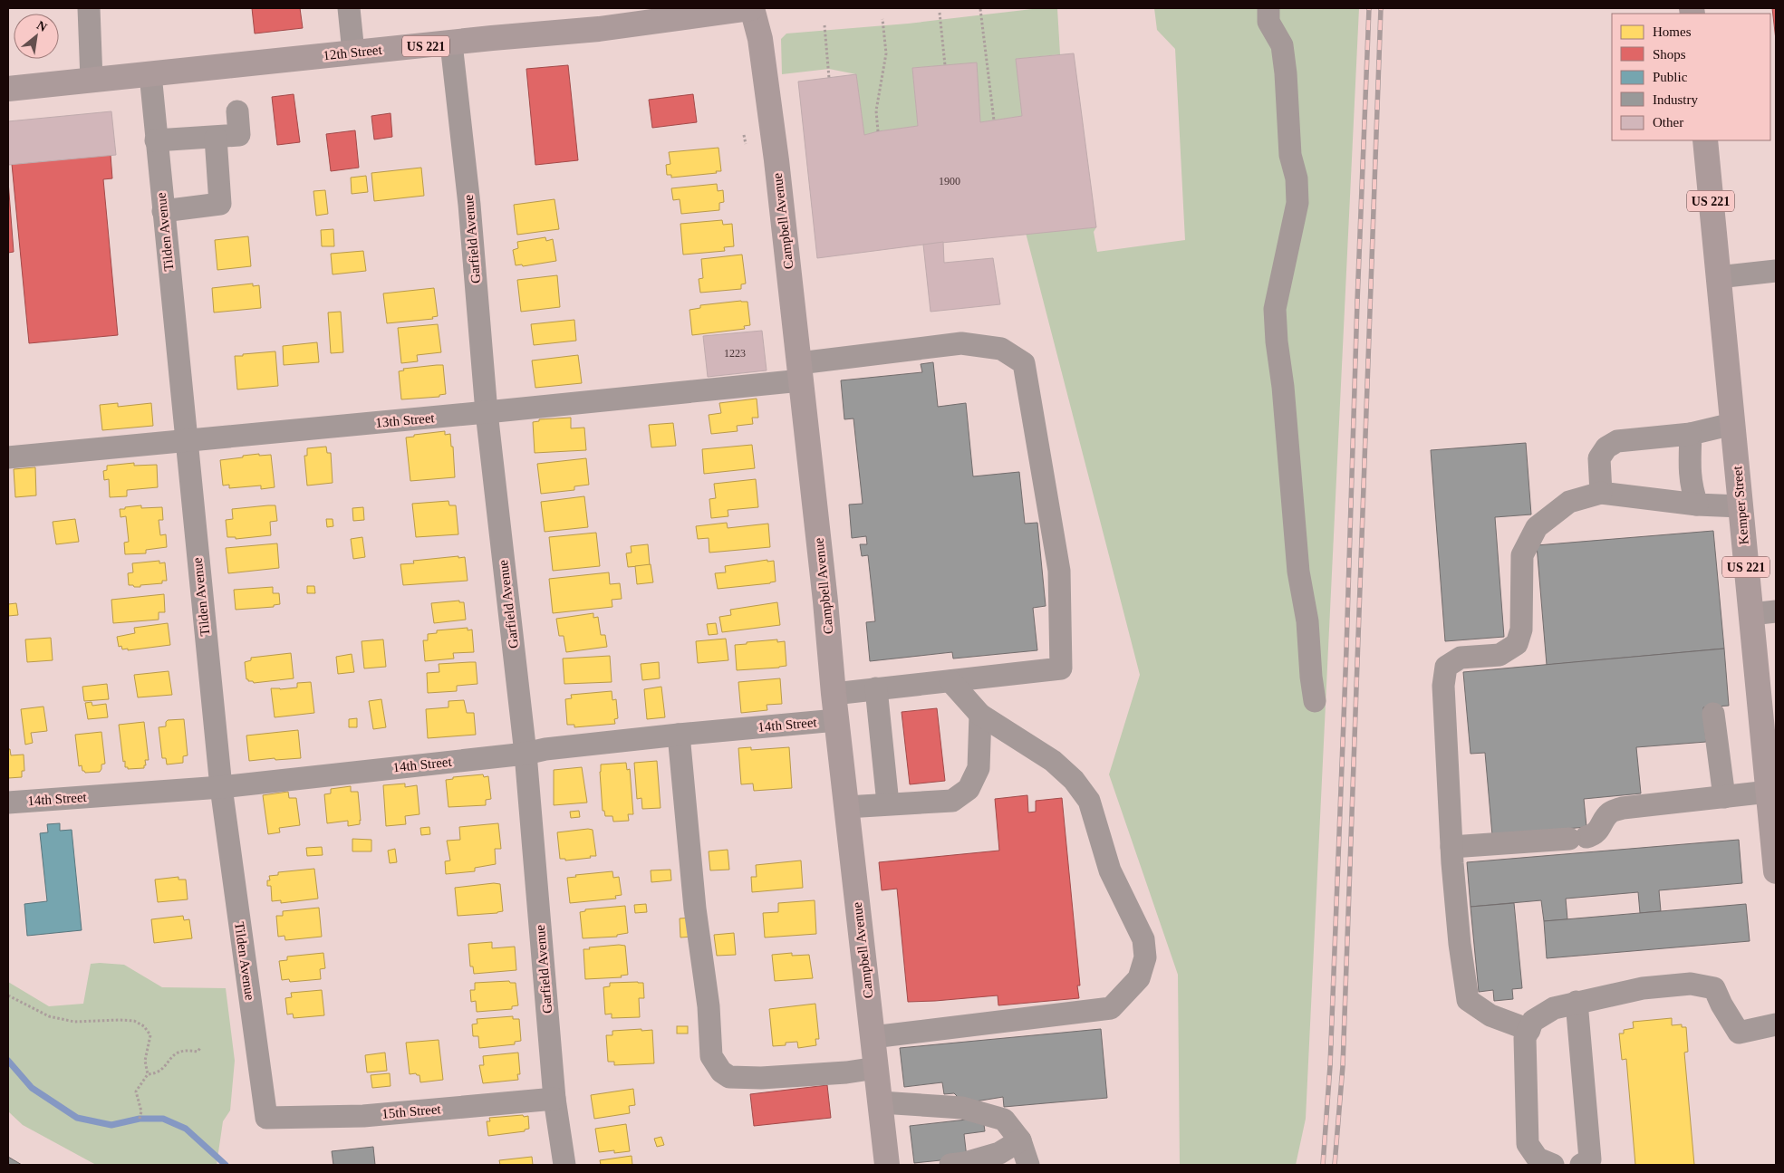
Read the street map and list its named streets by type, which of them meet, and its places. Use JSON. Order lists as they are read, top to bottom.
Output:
{
  "streets": {
    "main road": [
      "US 221",
      "12th Street",
      "Campbell Avenue",
      "Kemper Street"
    ],
    "street": [
      "Tilden Avenue",
      "Garfield Avenue",
      "13th Street",
      "14th Street",
      "15th Street"
    ]
  },
  "crossings": [
    ["12th Street", "Campbell Avenue"],
    ["12th Street", "Tilden Avenue"],
    ["12th Street", "Garfield Avenue"],
    ["Campbell Avenue", "13th Street"],
    ["Campbell Avenue", "14th Street"],
    ["Tilden Avenue", "13th Street"],
    ["Tilden Avenue", "14th Street"],
    ["Tilden Avenue", "15th Street"],
    ["Garfield Avenue", "13th Street"],
    ["Garfield Avenue", "14th Street"],
    ["Garfield Avenue", "15th Street"]
  ],
  "house_numbers": ["1900", "1223"],
  "legend": [
    "Homes",
    "Shops",
    "Public",
    "Industry",
    "Other"
  ],
  "north": "top right"
}
